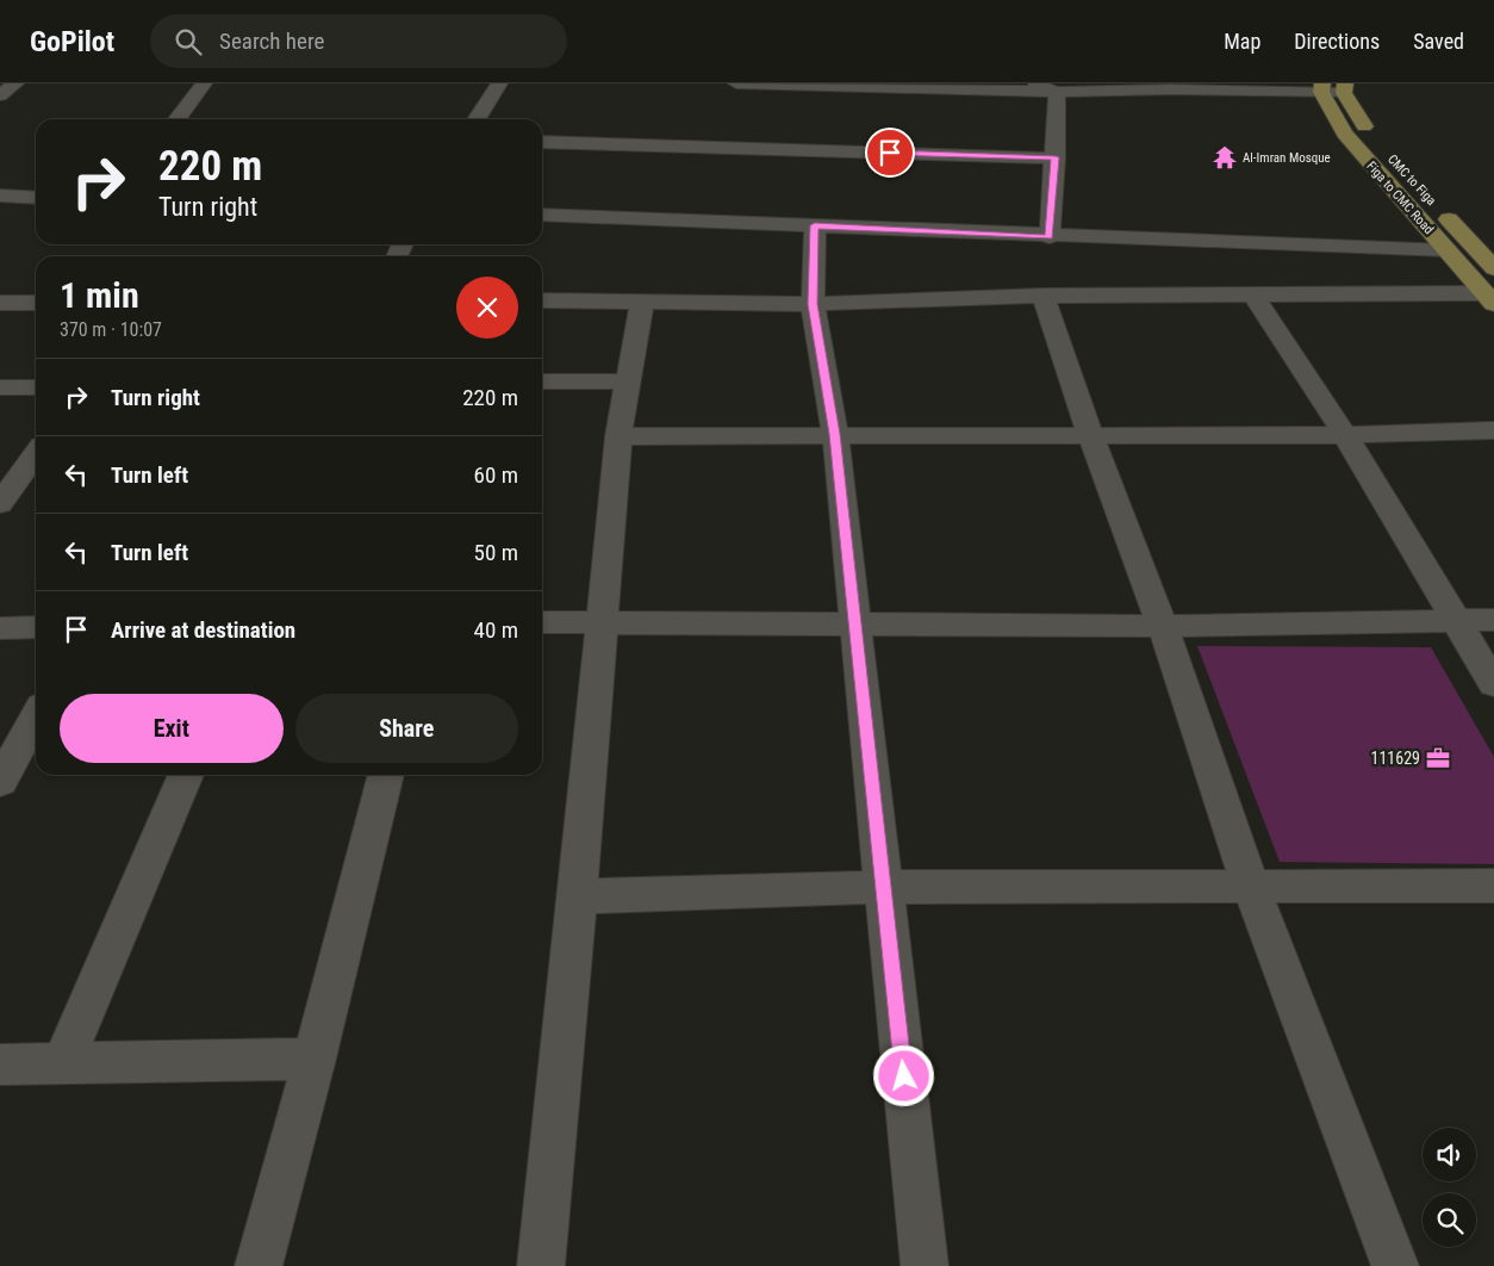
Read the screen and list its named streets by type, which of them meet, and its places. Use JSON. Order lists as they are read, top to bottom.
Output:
{
  "streets": {
    "main road": ["CMC to Figa", "Figa to CMC Road"]
  },
  "places": {
    "temple": ["Al-Imran Mosque"],
    "office": ["111629"]
  },
  "page": {
    "header": "GoPilot",
    "search": "Search here",
    "nav": ["Map", "Directions", "Saved"],
    "turn": ["220 m", "Turn right"],
    "heading": ["1 min", "370 m · 10:07"],
    "list": [
      {
        "name": "Turn right",
        "value": "220 m"
      },
      {
        "name": "Turn left",
        "value": "60 m"
      },
      {
        "name": "Turn left",
        "value": "50 m"
      },
      {
        "name": "Arrive at destination",
        "value": "40 m"
      }
    ],
    "buttons": ["Exit", "Share"]
  }
}
